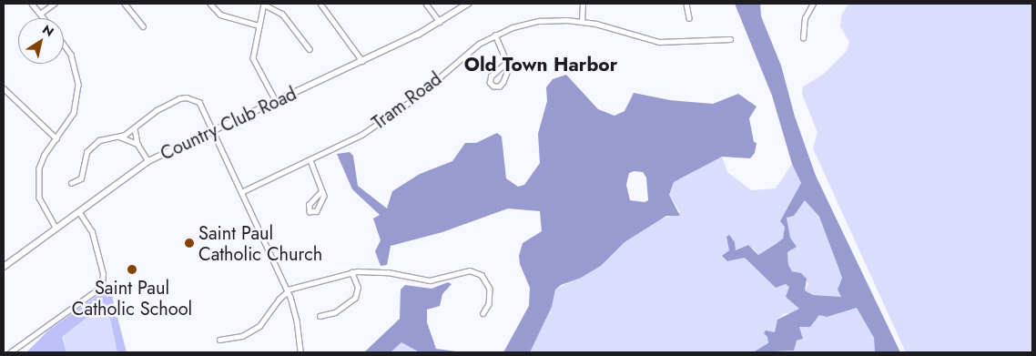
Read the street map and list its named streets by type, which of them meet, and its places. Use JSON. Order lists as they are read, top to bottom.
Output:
{
  "streets": {
    "street": ["Tram Road", "Country Club Road"]
  },
  "districts": ["Old Town Harbor"],
  "places": ["Saint Paul Catholic Church", "Saint Paul Catholic School"],
  "north": "top right"
}
